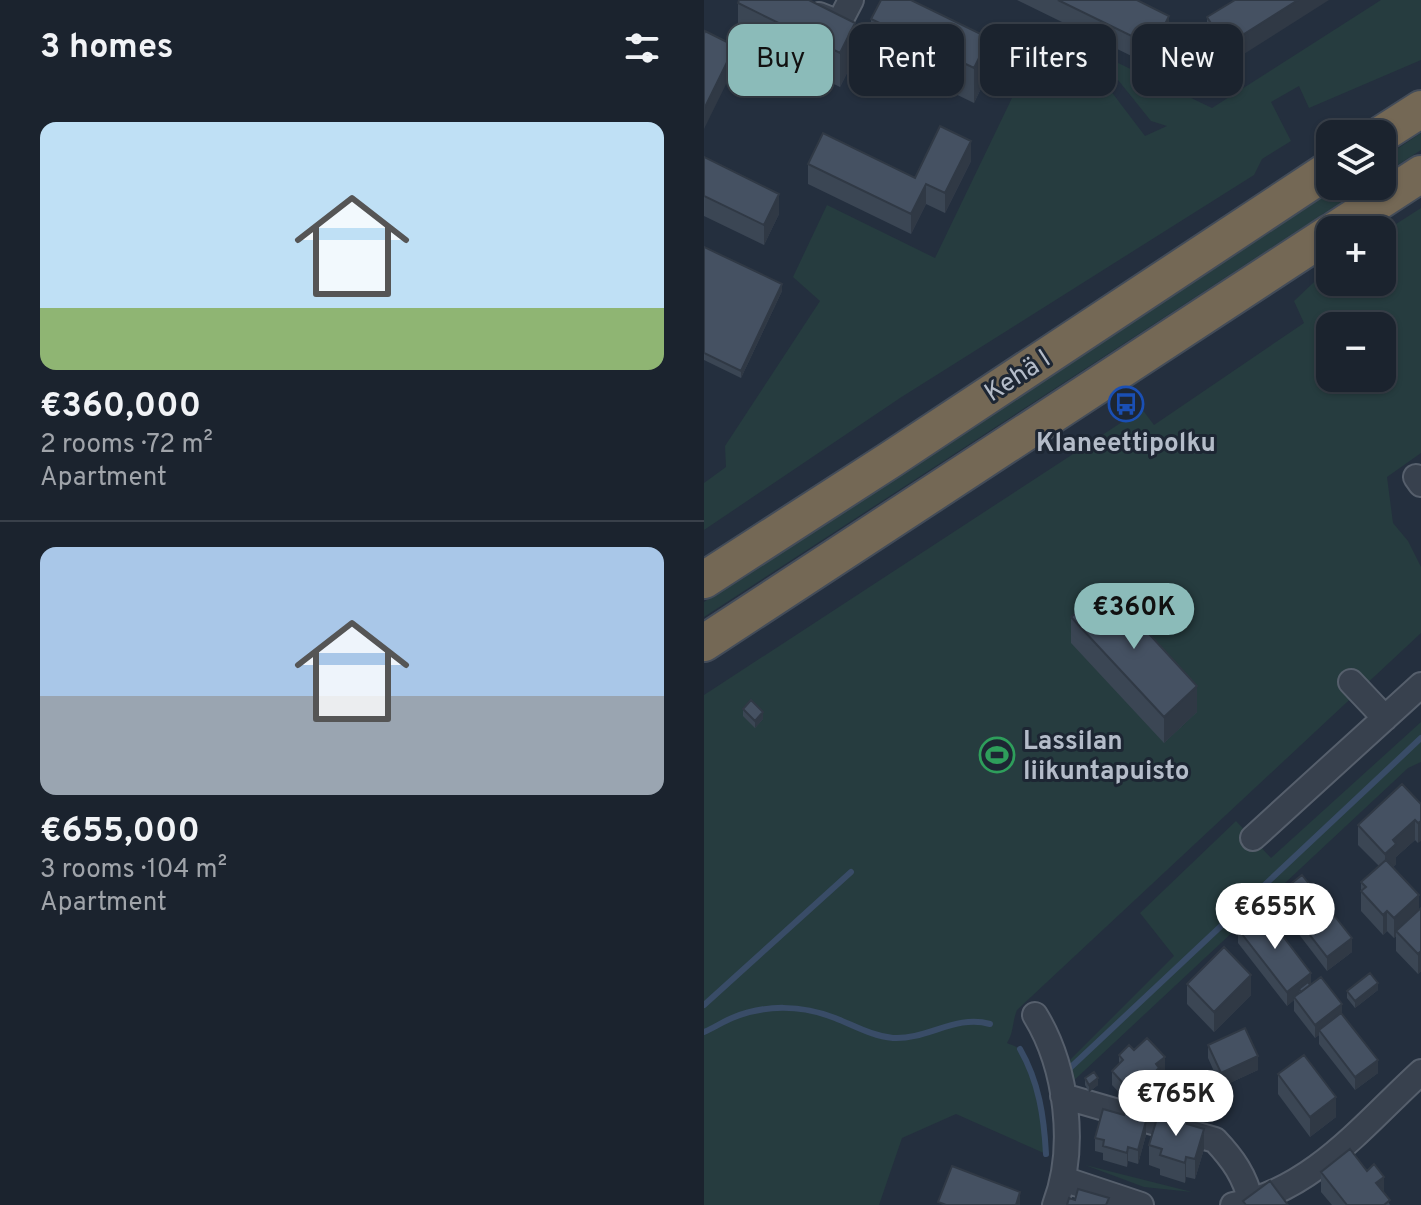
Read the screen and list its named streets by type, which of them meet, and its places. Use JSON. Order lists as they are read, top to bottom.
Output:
{
  "streets": {
    "highway": ["Kehä I"]
  },
  "places": {
    "bus stop": ["Klaneettipolku"],
    "sports": ["Lassilan liikuntapuisto"]
  },
  "page": {
    "heading": "3 homes",
    "chip": [
      "Buy",
      "Rent",
      "Filters",
      "New"
    ],
    "list": [
      {
        "name": "€360,000",
        "note": "2 rooms · 72 m² · Apartment"
      },
      {
        "name": "€655,000",
        "note": "3 rooms · 104 m² · Apartment"
      }
    ],
    "map_buttons": ["+", "−"],
    "price": ["€360K", "€655K", "€765K"]
  }
}
